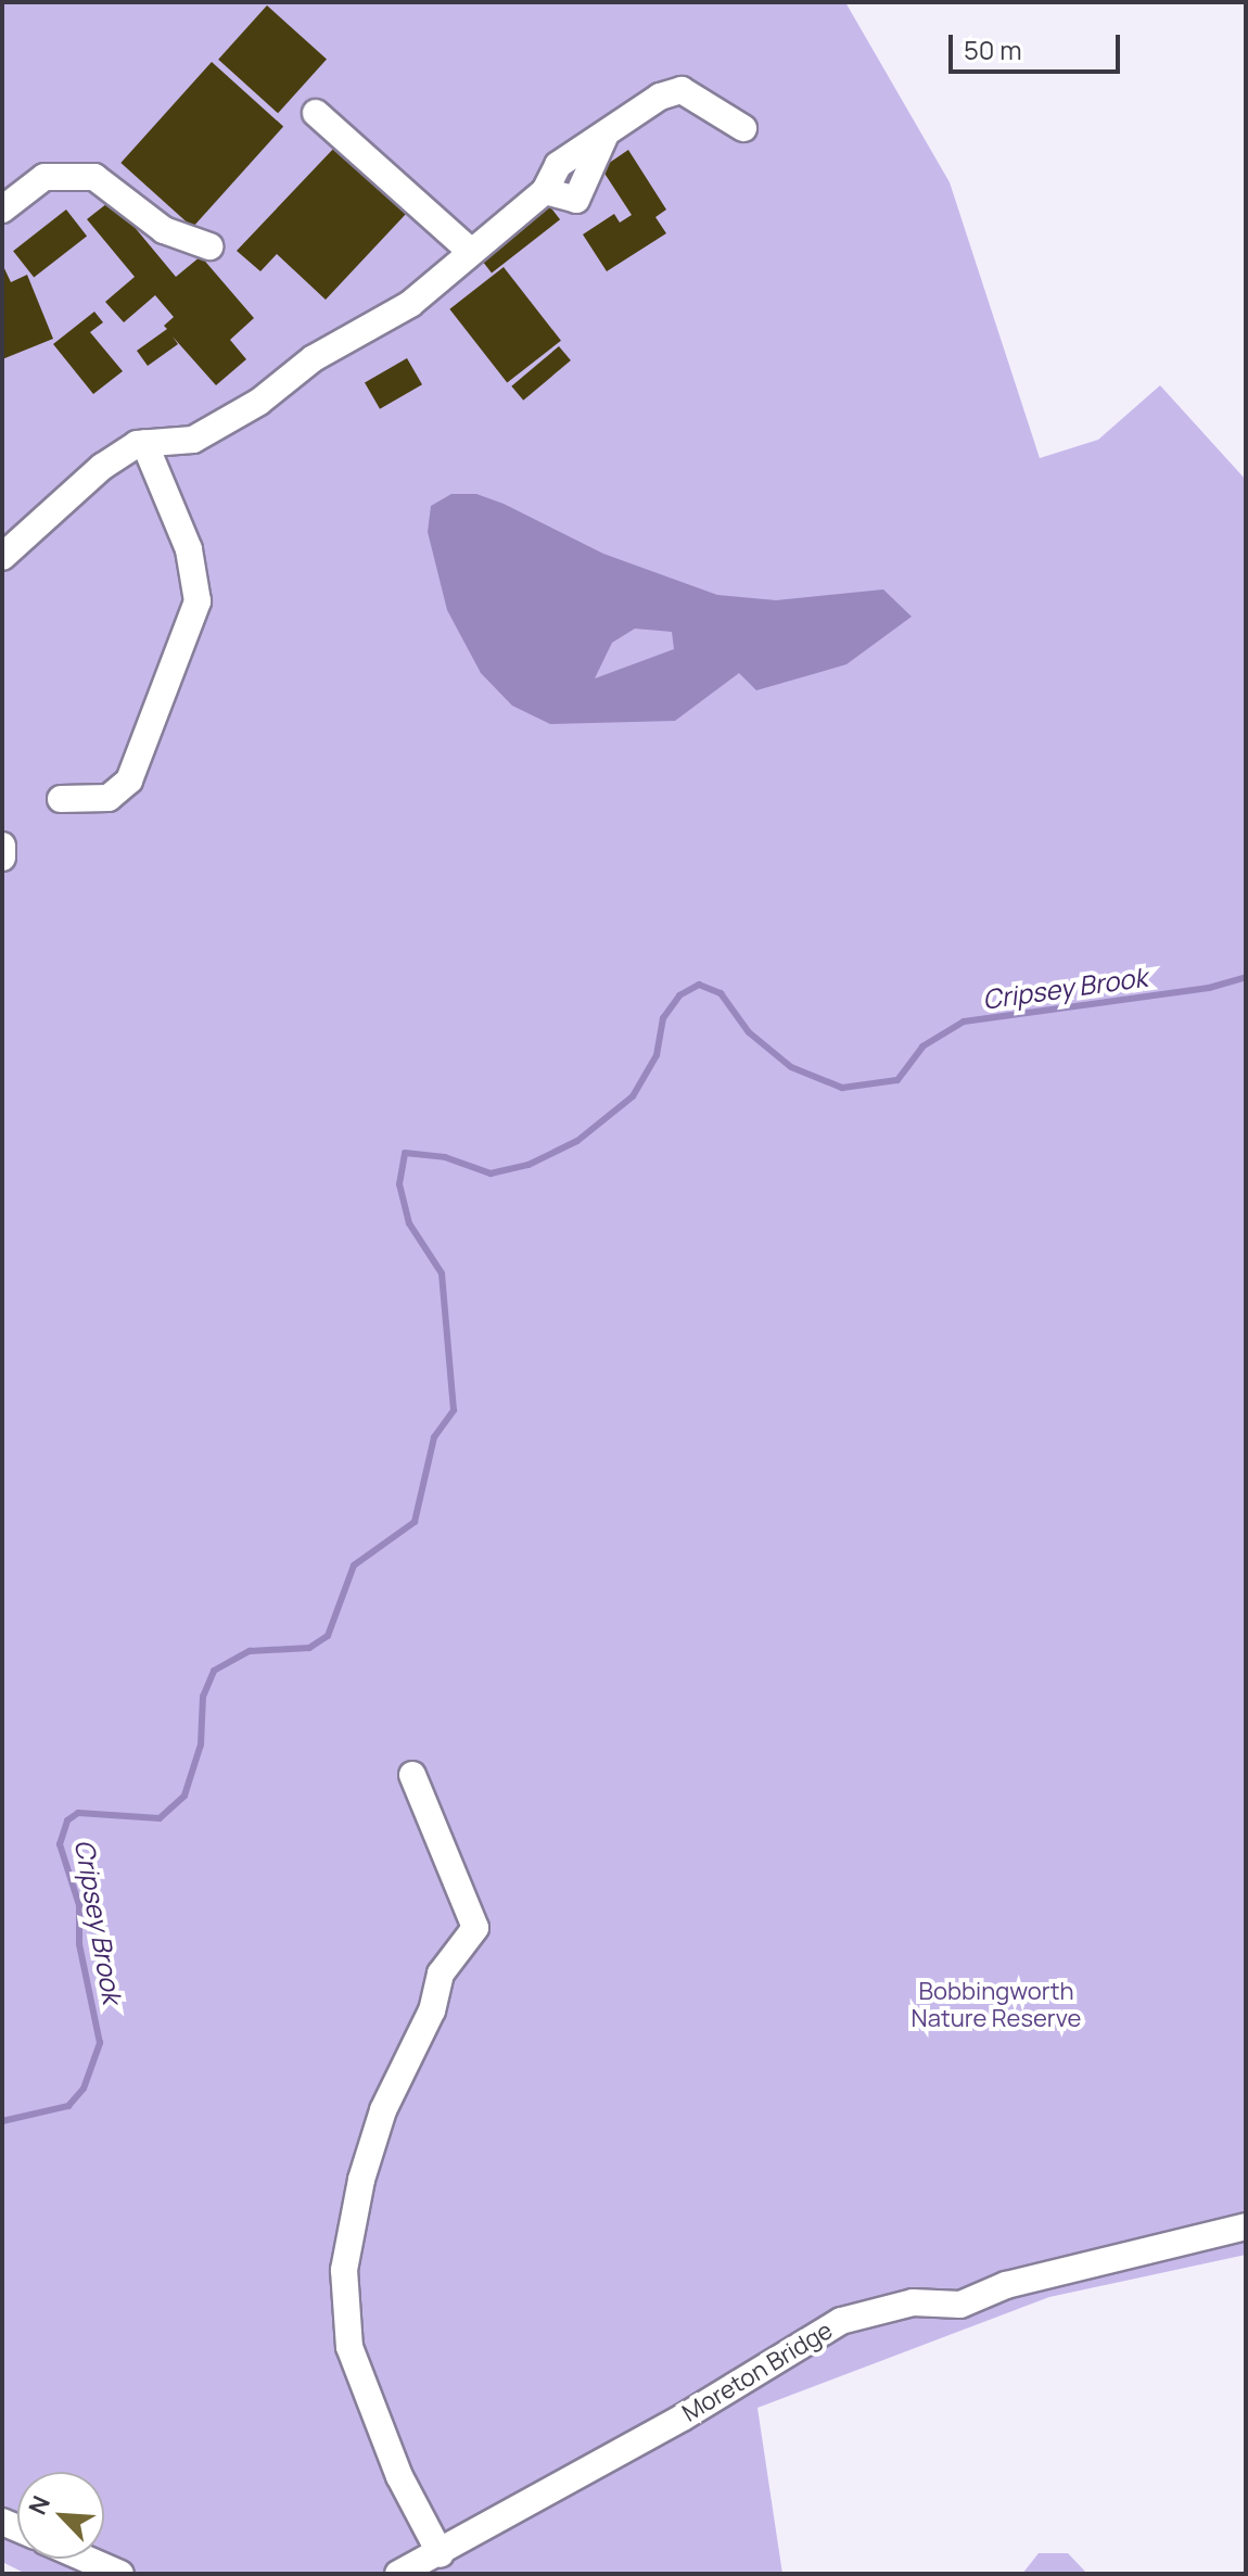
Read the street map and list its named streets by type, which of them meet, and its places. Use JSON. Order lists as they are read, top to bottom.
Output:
{
  "streets": {
    "street": ["Moreton Bridge"]
  },
  "water": ["Cripsey Brook"],
  "parks": ["Bobbingworth Nature Reserve"],
  "scale_bar": "50 m",
  "north": "top left"
}
